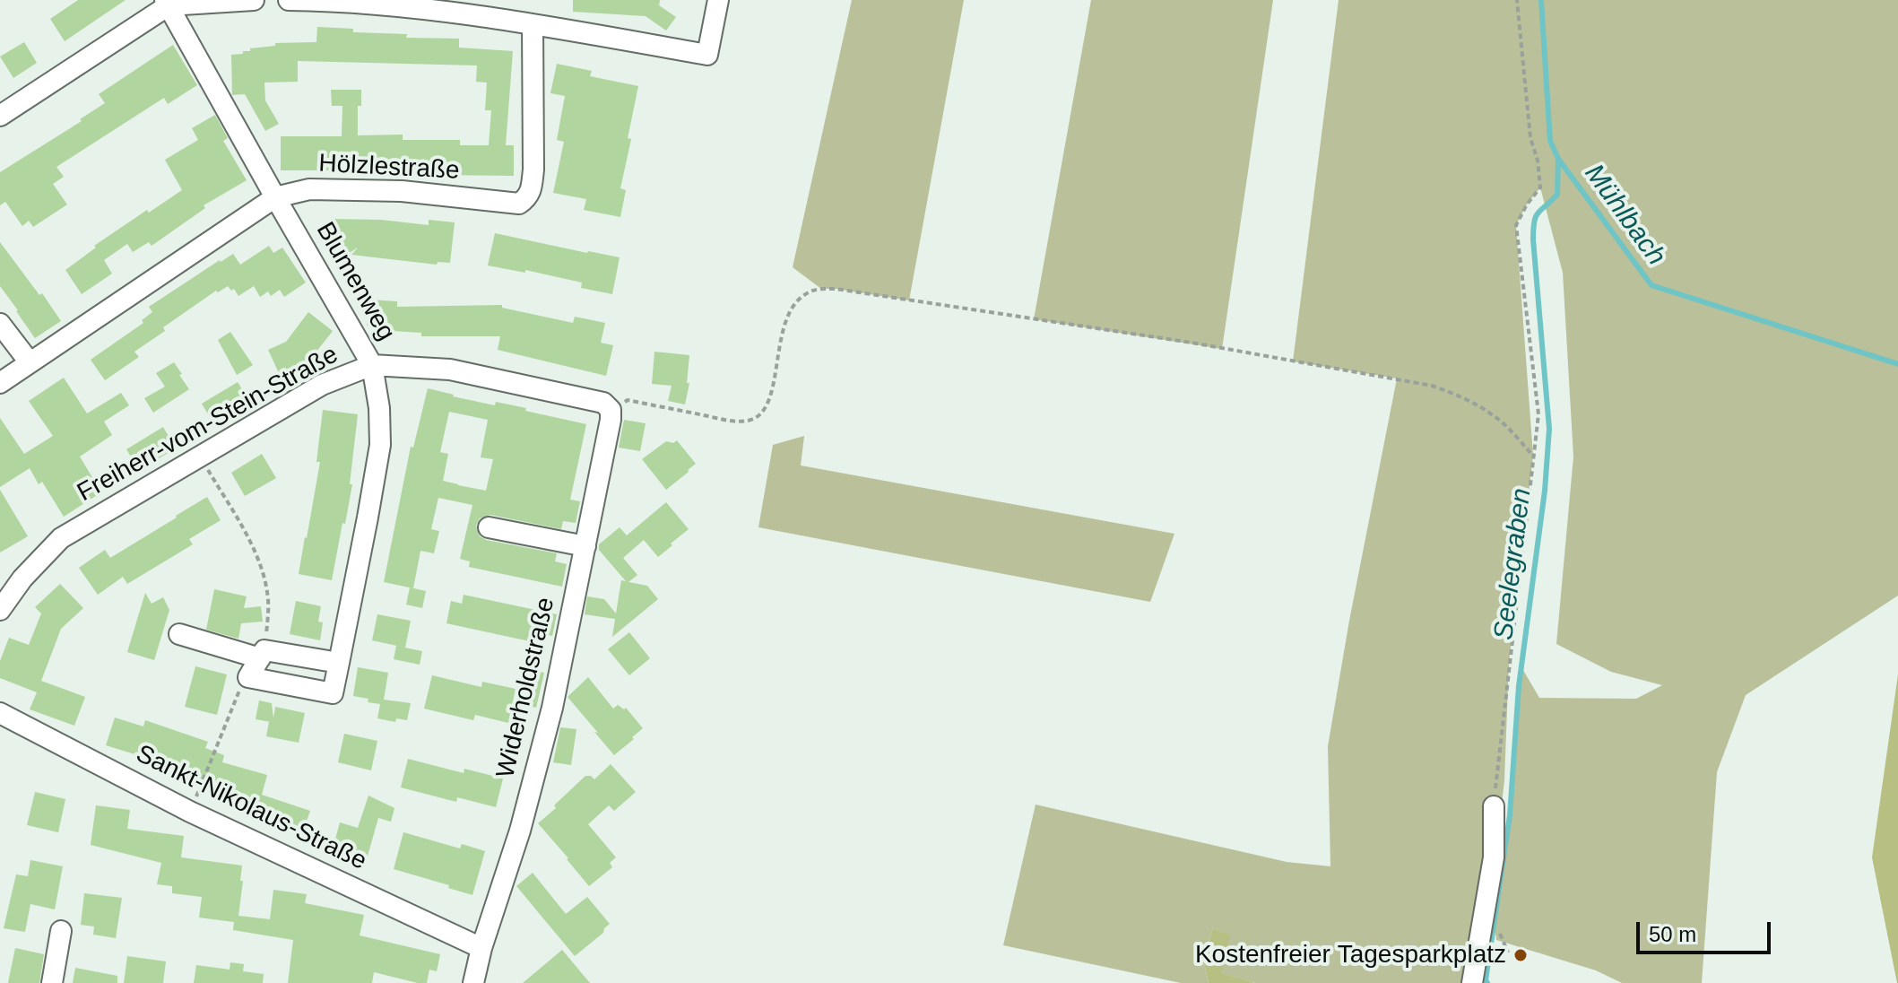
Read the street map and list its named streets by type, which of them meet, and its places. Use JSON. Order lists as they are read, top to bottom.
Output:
{
  "streets": {
    "street": [
      "Hölzlestraße",
      "Blumenweg",
      "Freiherr-vom-Stein-Straße",
      "Widerholdstraße",
      "Sankt-Nikolaus-Straße"
    ]
  },
  "crossings": [
    ["Hölzlestraße", "Blumenweg"],
    ["Blumenweg", "Freiherr-vom-Stein-Straße"],
    ["Freiherr-vom-Stein-Straße", "Widerholdstraße"],
    ["Widerholdstraße", "Sankt-Nikolaus-Straße"]
  ],
  "water": ["Mühlbach", "Seelegraben"],
  "places": ["Kostenfreier Tagesparkplatz"],
  "scale_bar": "50 m"
}
